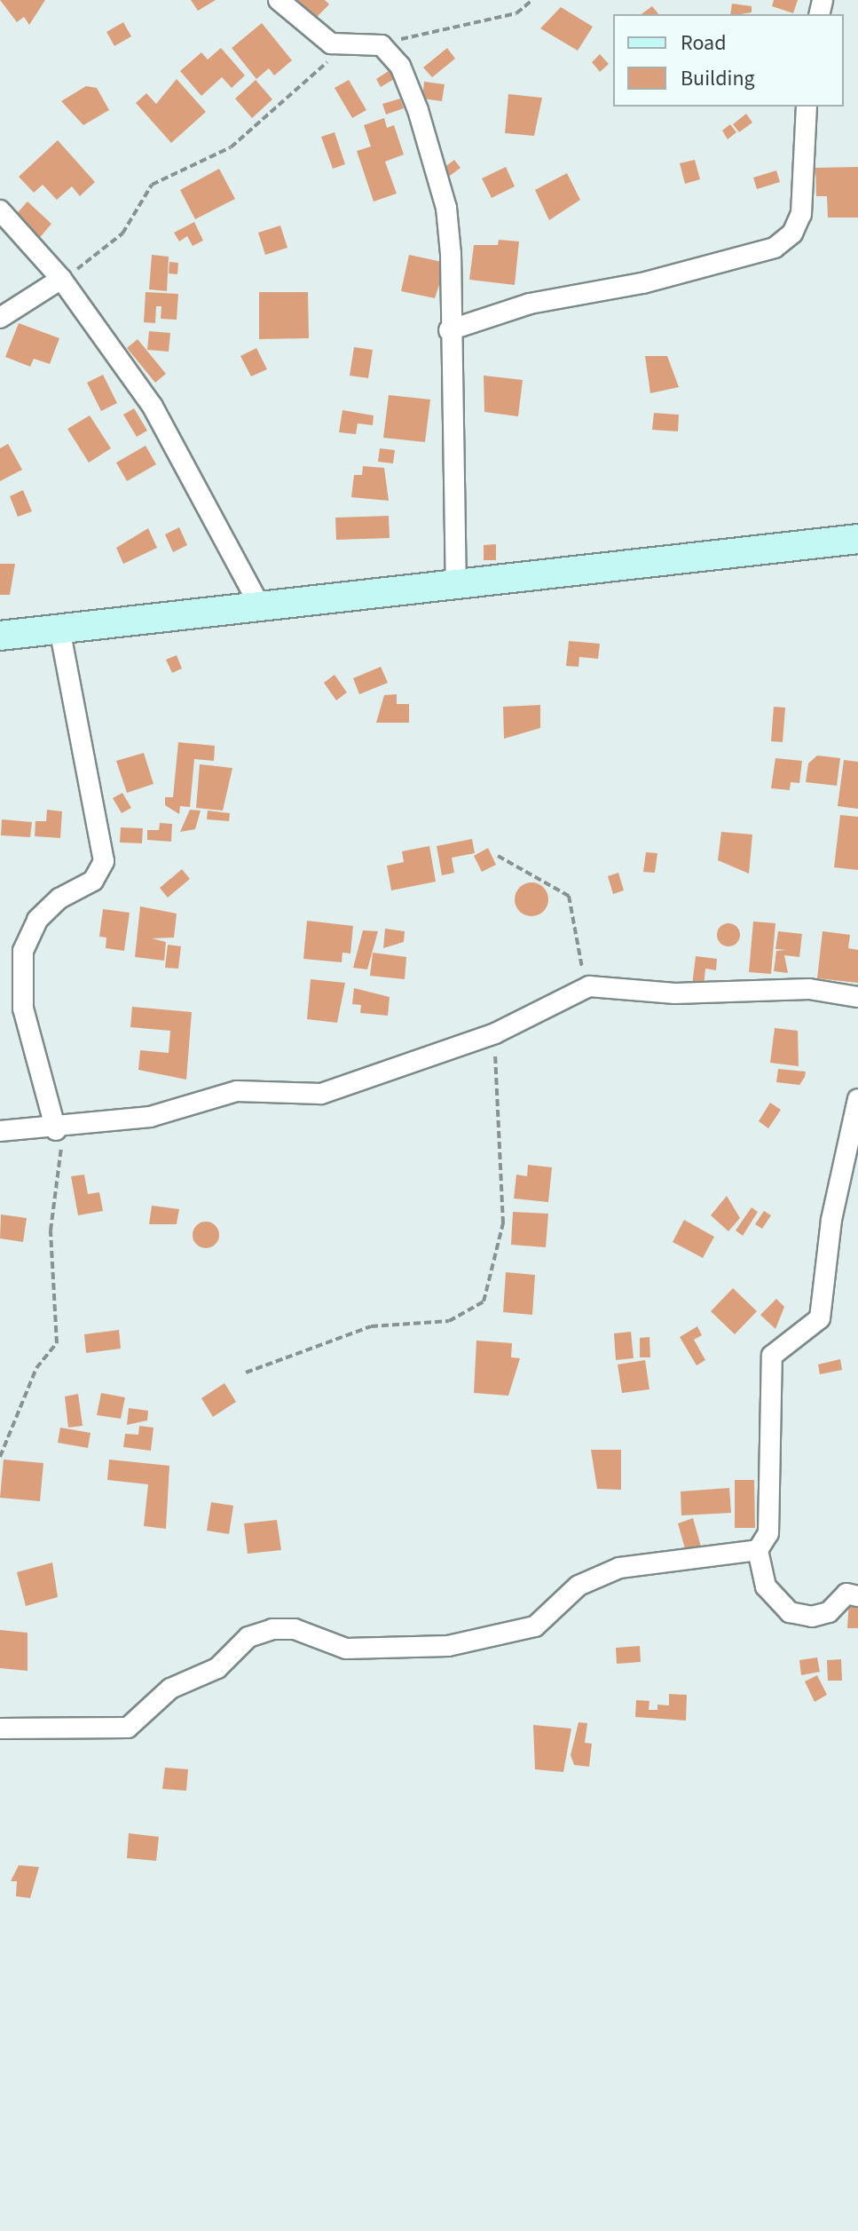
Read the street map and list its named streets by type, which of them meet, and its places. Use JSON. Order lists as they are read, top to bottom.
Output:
{
  "legend": ["Road", "Building"]
}
